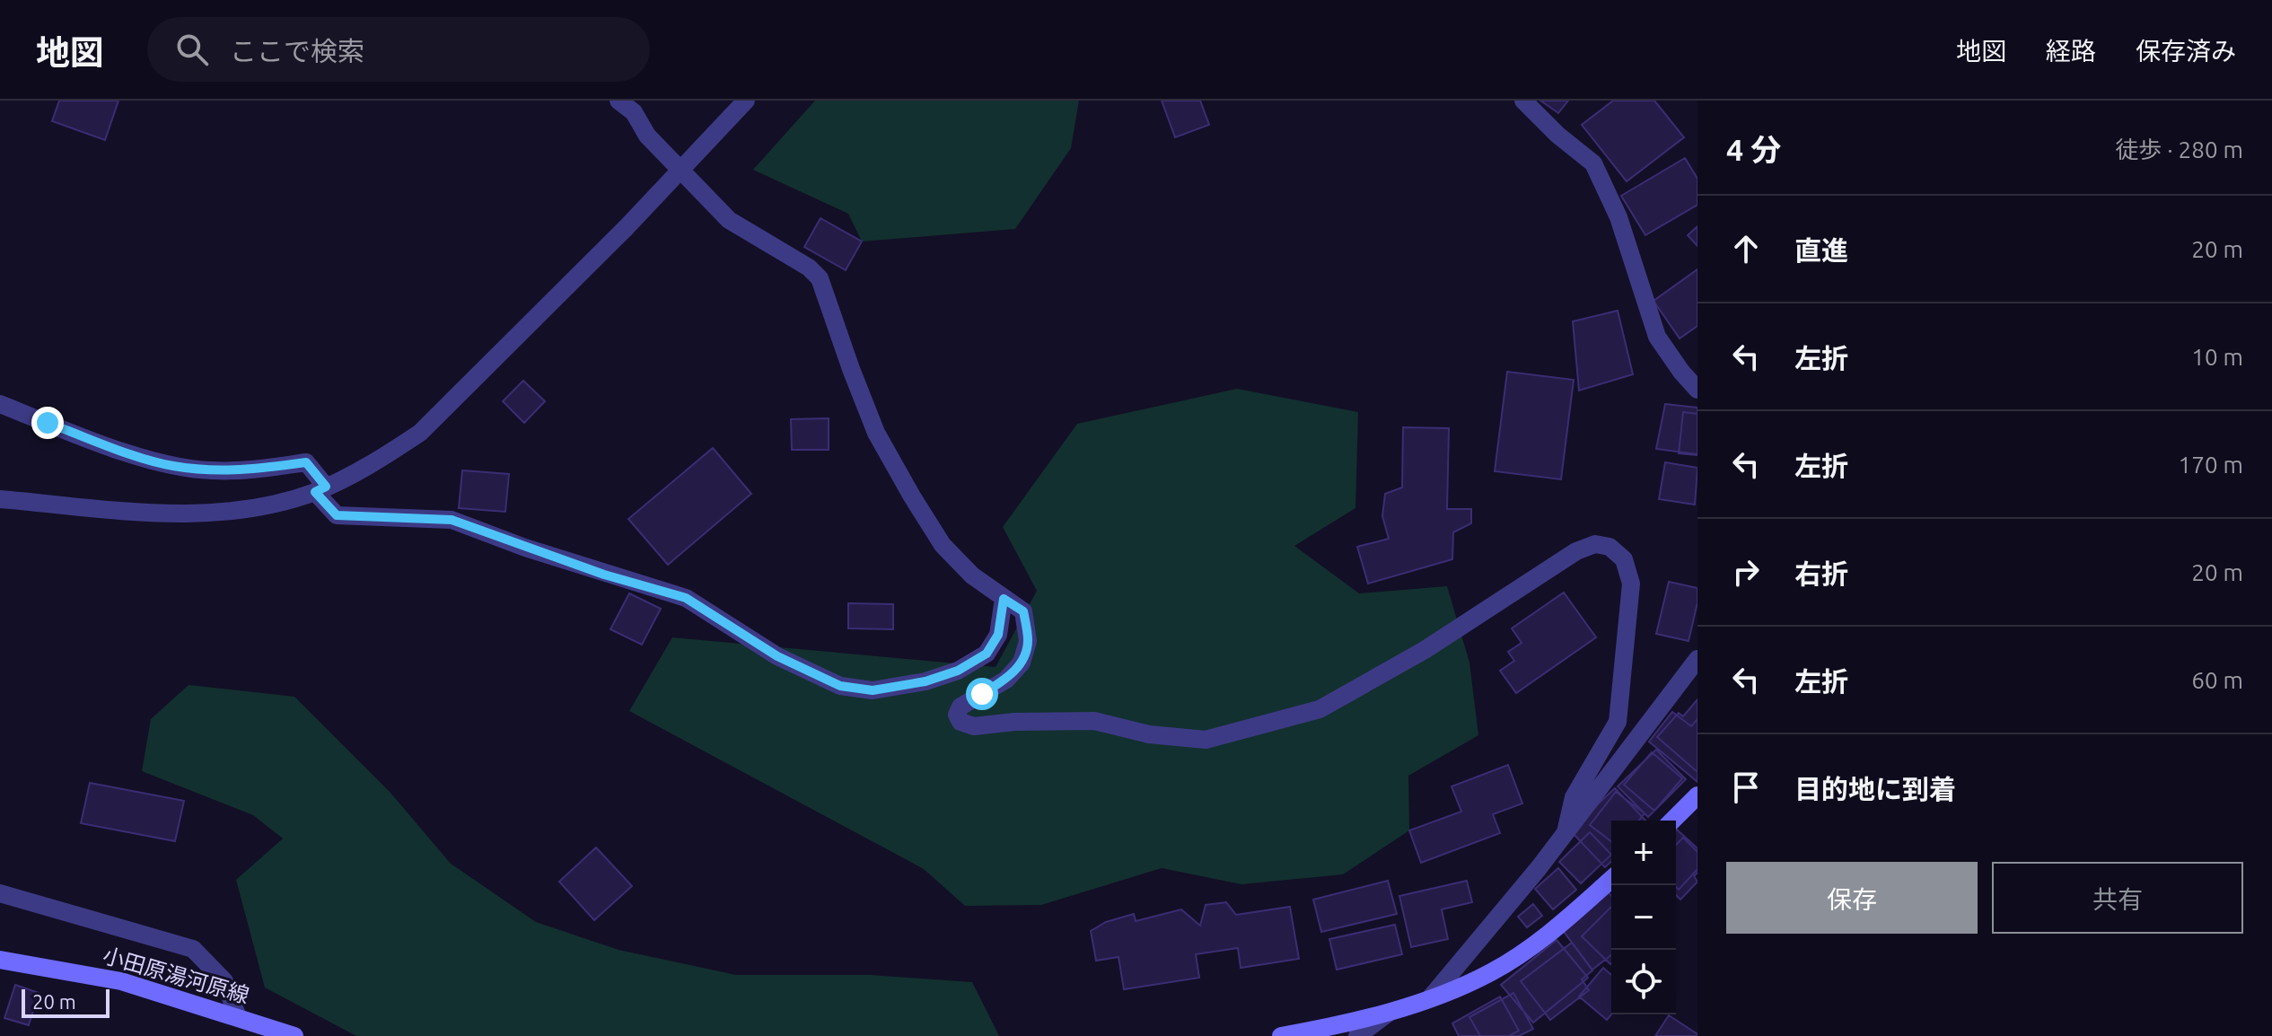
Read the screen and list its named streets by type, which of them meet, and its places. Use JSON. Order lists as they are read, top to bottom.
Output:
{
  "streets": {
    "main road": ["小田原湯河原線"]
  },
  "scale_bar": "20 m",
  "page": {
    "header": "地図",
    "search": "ここで検索",
    "nav": ["地図", "経路", "保存済み"],
    "heading": ["4 分", "徒歩 · 280 m"],
    "list": [
      ["直進", "20 m"],
      ["左折", "10 m"],
      ["左折", "170 m"],
      ["右折", "20 m"],
      ["左折", "60 m"],
      "目的地に到着"
    ],
    "map_buttons": ["+", "−"],
    "buttons": ["保存", "共有"],
    "scale": "20 m"
  }
}
